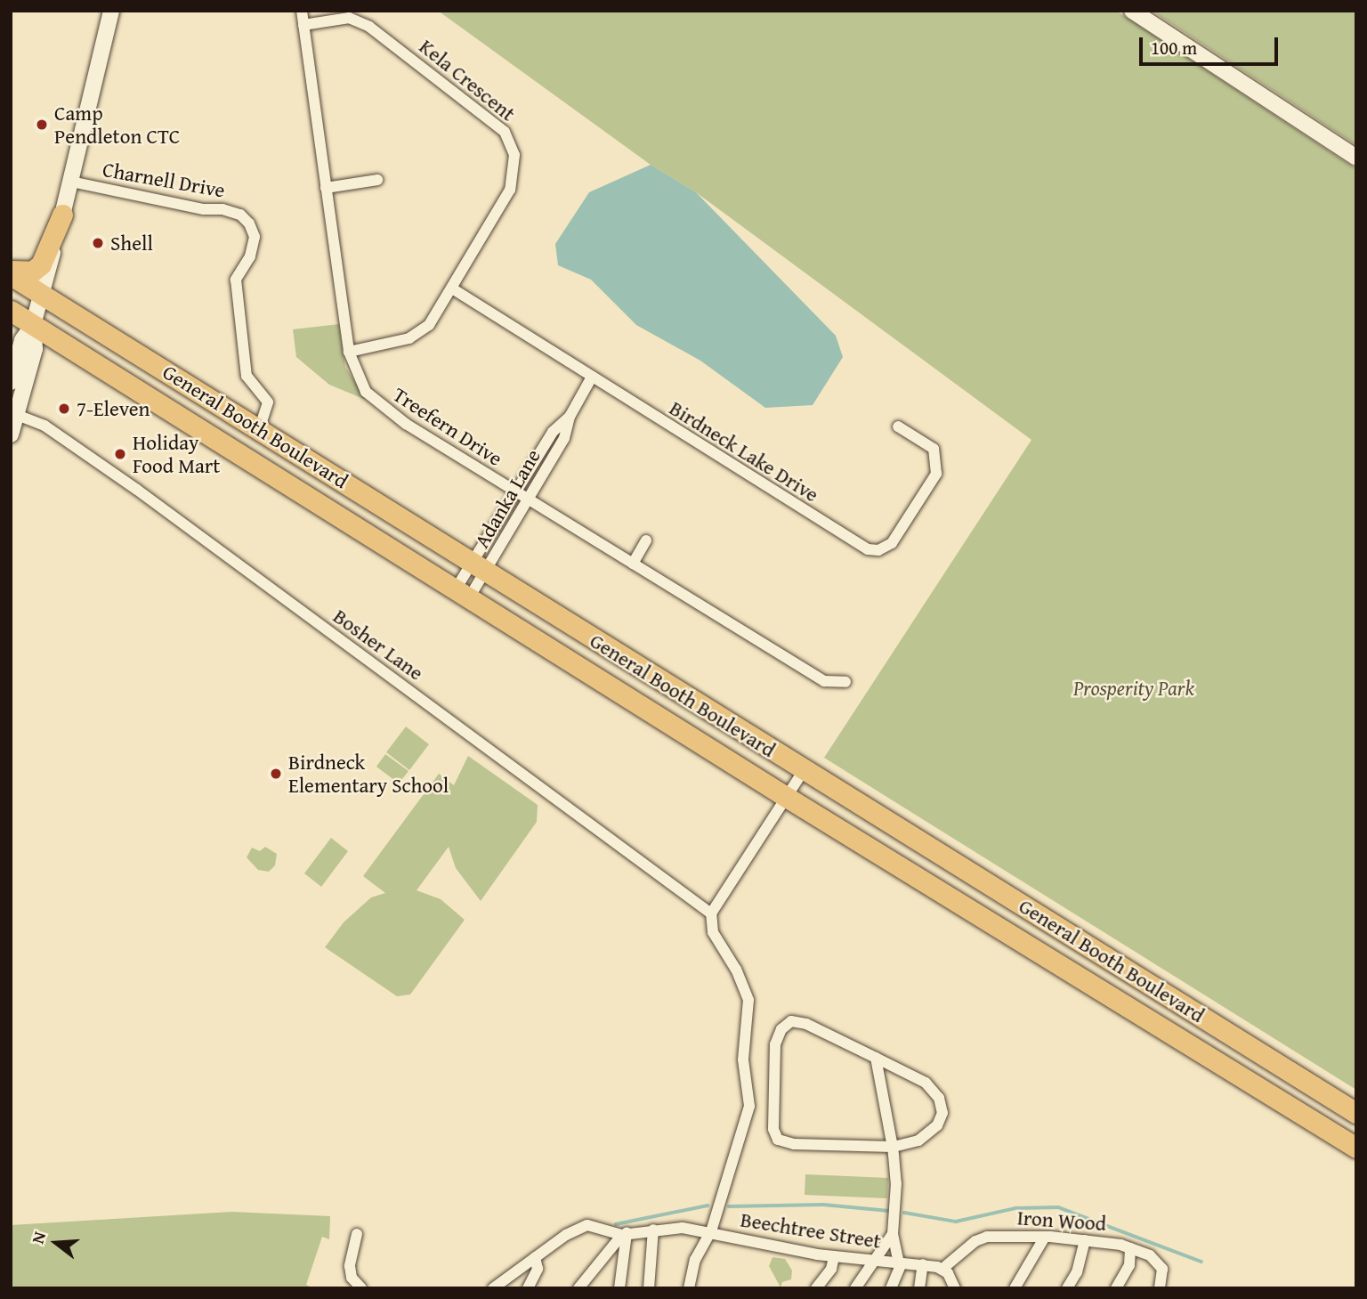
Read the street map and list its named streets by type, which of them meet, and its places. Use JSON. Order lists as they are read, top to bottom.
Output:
{
  "streets": {
    "highway": ["General Booth Boulevard"],
    "street": [
      "Kela Crescent",
      "Charnell Drive",
      "Treefern Drive",
      "Birdneck Lake Drive",
      "Adanka Lane",
      "Bosher Lane",
      "Iron Wood",
      "Beechtree Street"
    ]
  },
  "crossings": [
    ["Kela Crescent", "Treefern Drive"],
    ["Kela Crescent", "Birdneck Lake Drive"],
    ["Charnell Drive", "General Booth Boulevard"],
    ["General Booth Boulevard", "Adanka Lane"],
    ["Treefern Drive", "Adanka Lane"],
    ["Birdneck Lake Drive", "Adanka Lane"],
    ["Iron Wood", "Beechtree Street"]
  ],
  "parks": ["Prosperity Park"],
  "places": [
    "Camp Pendleton CTC",
    "Shell",
    "7-Eleven",
    "Holiday Food Mart",
    "Birdneck Elementary School"
  ],
  "scale_bar": "100 m",
  "north": "left"
}
